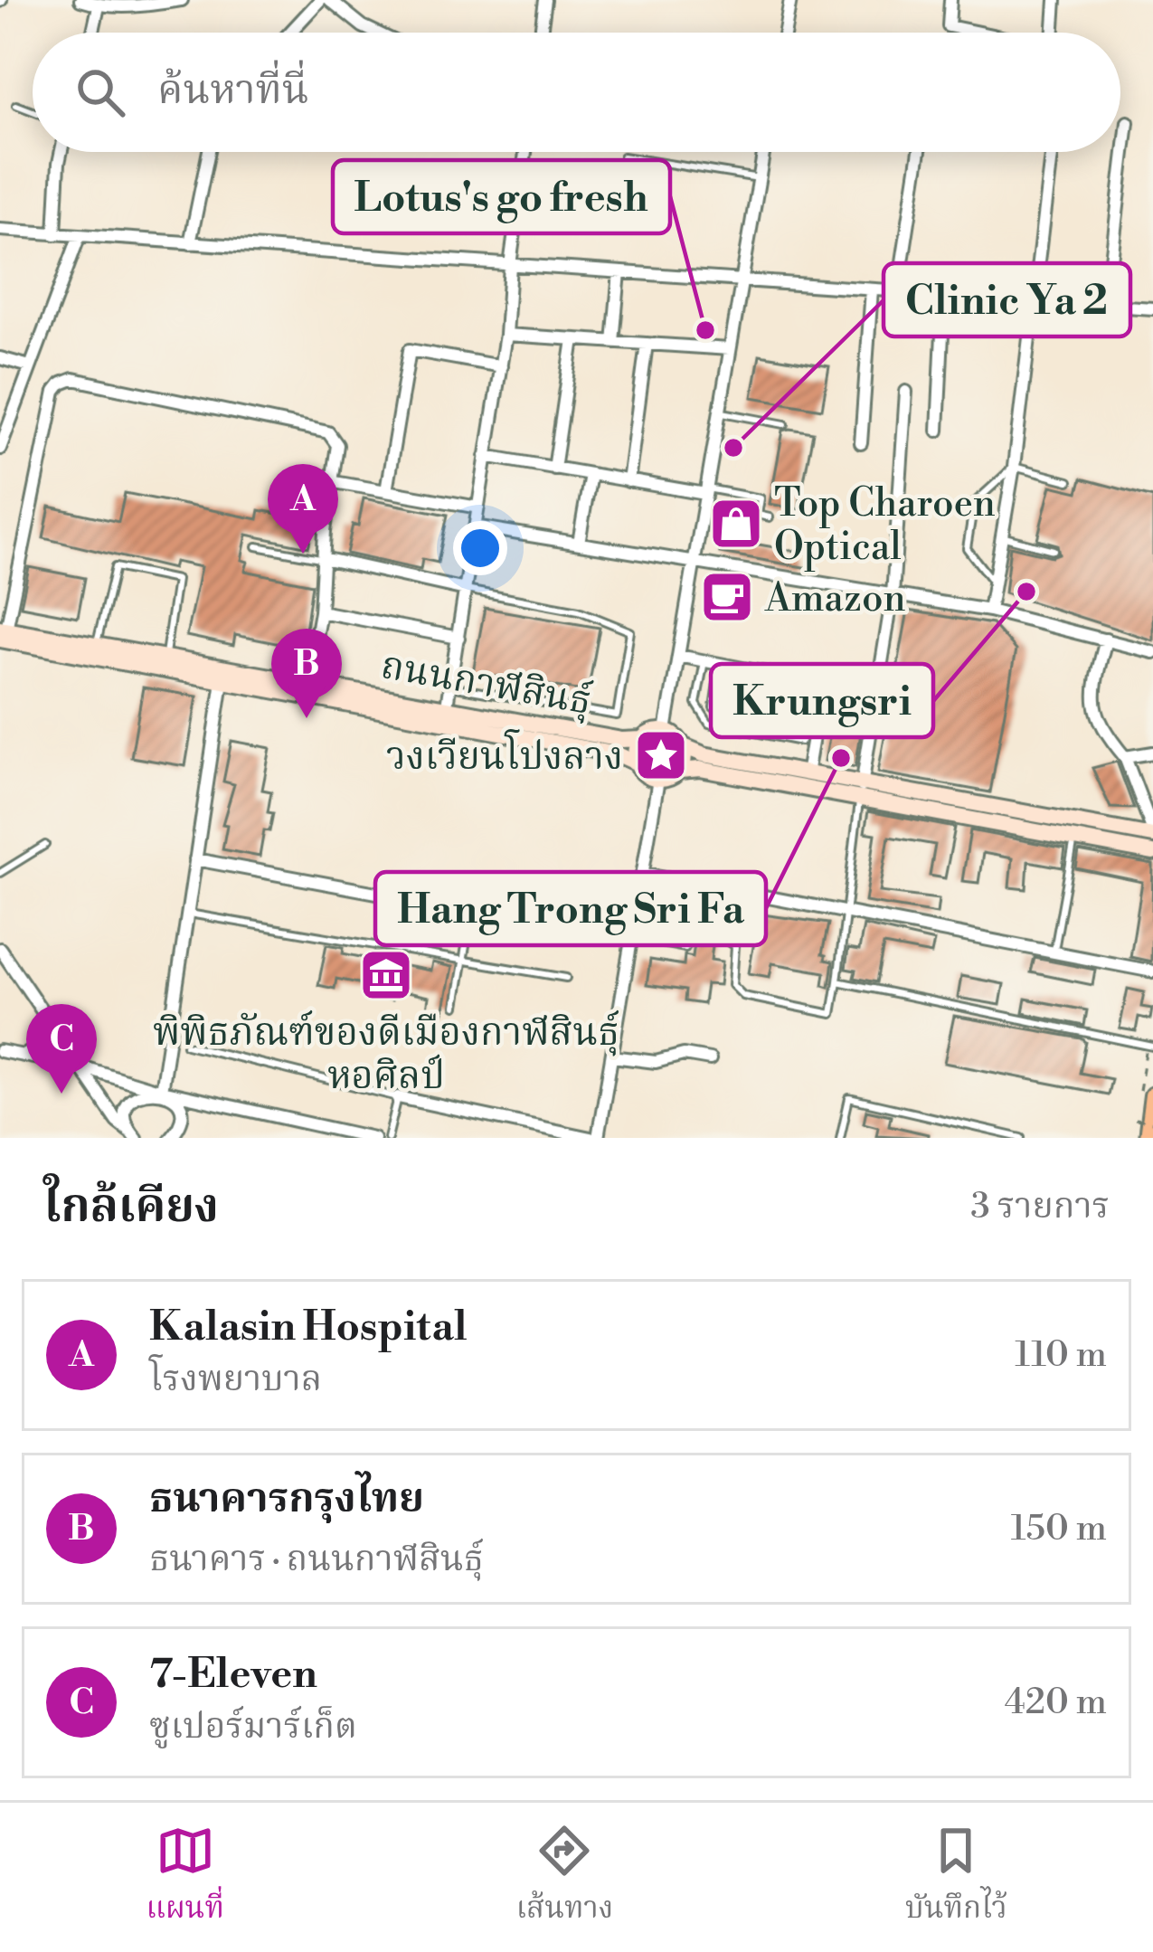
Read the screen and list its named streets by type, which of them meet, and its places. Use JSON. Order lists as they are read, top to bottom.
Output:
{
  "streets": {
    "main road": ["ถนนกาฬสินธุ์"]
  },
  "places": {
    "other": [
      "Lotus's go fresh",
      "Clinic Ya 2",
      "Krungsri",
      "Hang Trong Sri Fa"
    ],
    "shop": ["Top Charoen Optical"],
    "cafe": ["Amazon"],
    "place": ["วงเวียนโปงลาง"],
    "museum": ["พิพิธภัณฑ์ของดีเมืองกาฬสินธุ์ หอศิลป์"]
  },
  "page": {
    "search": "ค้นหาที่นี่",
    "pins": ["A", "B", "C"],
    "heading": ["ใกล้เคียง", "3 รายการ"],
    "list": [
      {
        "mark": "A",
        "name": "Kalasin Hospital",
        "note": "โรงพยาบาล",
        "value": "110 m"
      },
      {
        "mark": "B",
        "name": "ธนาคารกรุงไทย",
        "note": "ธนาคาร · ถนนกาฬสินธุ์",
        "value": "150 m"
      },
      {
        "mark": "C",
        "name": "7-Eleven",
        "note": "ซูเปอร์มาร์เก็ต",
        "value": "420 m"
      }
    ],
    "nav": ["แผนที่", "เส้นทาง", "บันทึกไว้"]
  }
}
